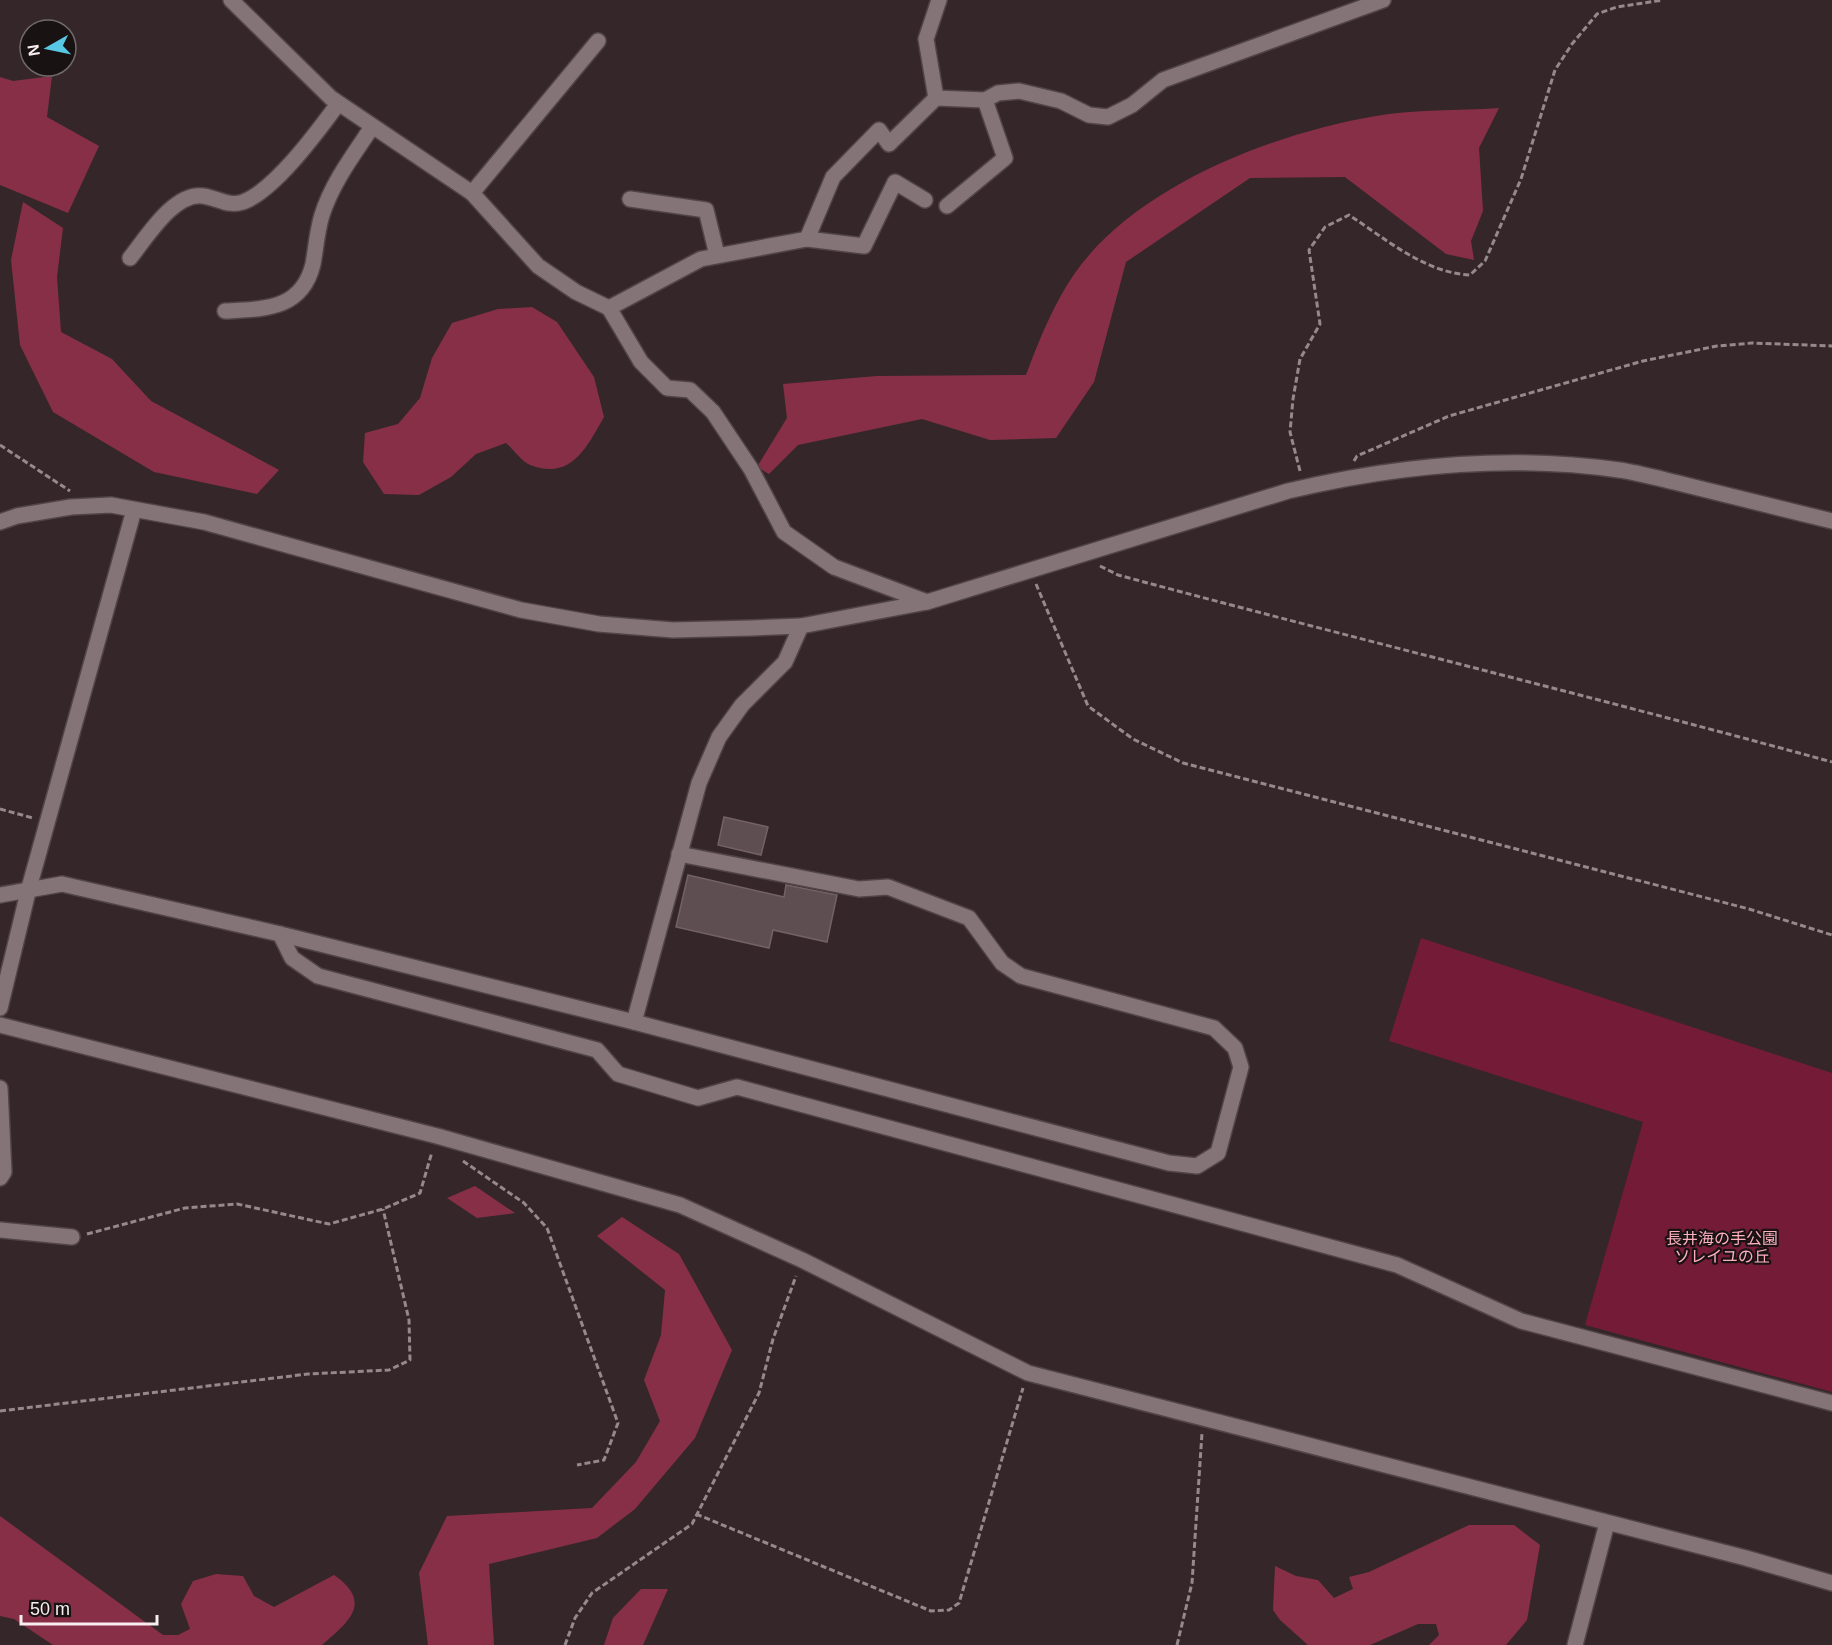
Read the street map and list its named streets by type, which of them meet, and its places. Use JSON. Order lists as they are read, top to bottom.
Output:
{
  "parks": ["長井海の手公園 ソレイユの丘"],
  "scale_bar": "50 m",
  "north": "left"
}
